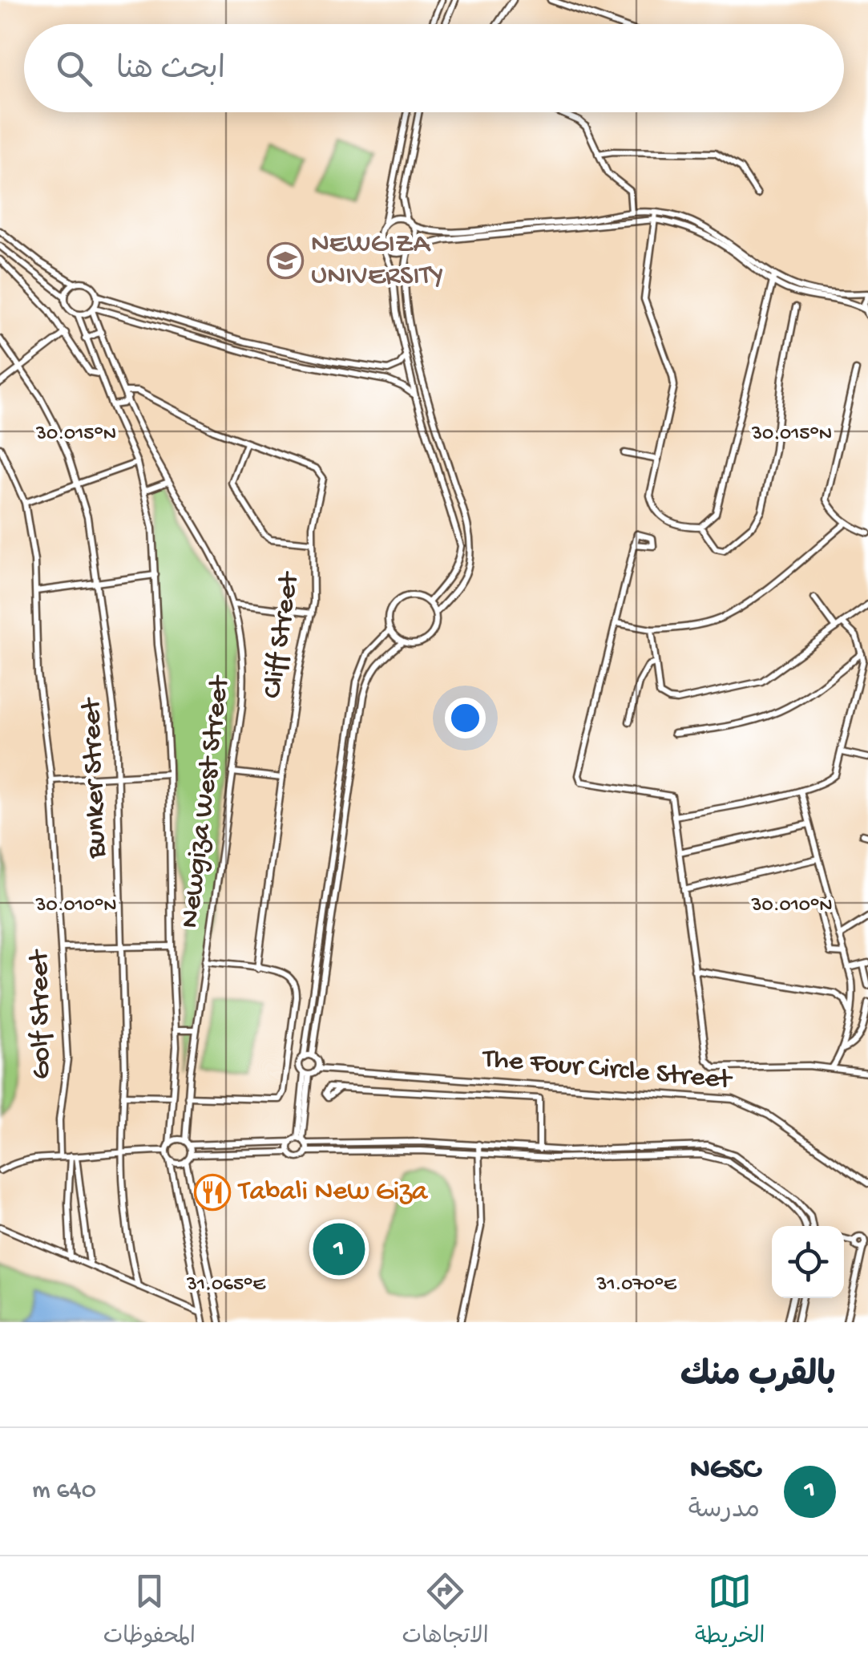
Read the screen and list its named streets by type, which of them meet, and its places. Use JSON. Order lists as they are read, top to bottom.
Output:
{
  "streets": {
    "street": [
      "Cliff Street",
      "Bunker Street",
      "Newgiza West Street",
      "Golf Street",
      "The Four Circle Street"
    ]
  },
  "crossings": [
    ["Cliff Street", "Newgiza West Street"]
  ],
  "places": {
    "school or university": ["NEWGIZA UNIVERSITY"],
    "restaurant": ["Tabali New Giza"]
  },
  "page": {
    "search": "ابحث هنا",
    "pins": "1",
    "heading": "بالقرب منك",
    "list": [
      {
        "mark": "1",
        "name": "NGSC",
        "note": "مدرسة",
        "value": "640 m"
      }
    ],
    "nav": ["الخريطة", "الاتجاهات", "المحفوظات"]
  },
  "coordinates": [
    "30.015°N",
    "30.010°N",
    "31.065°E",
    "31.070°E"
  ]
}
